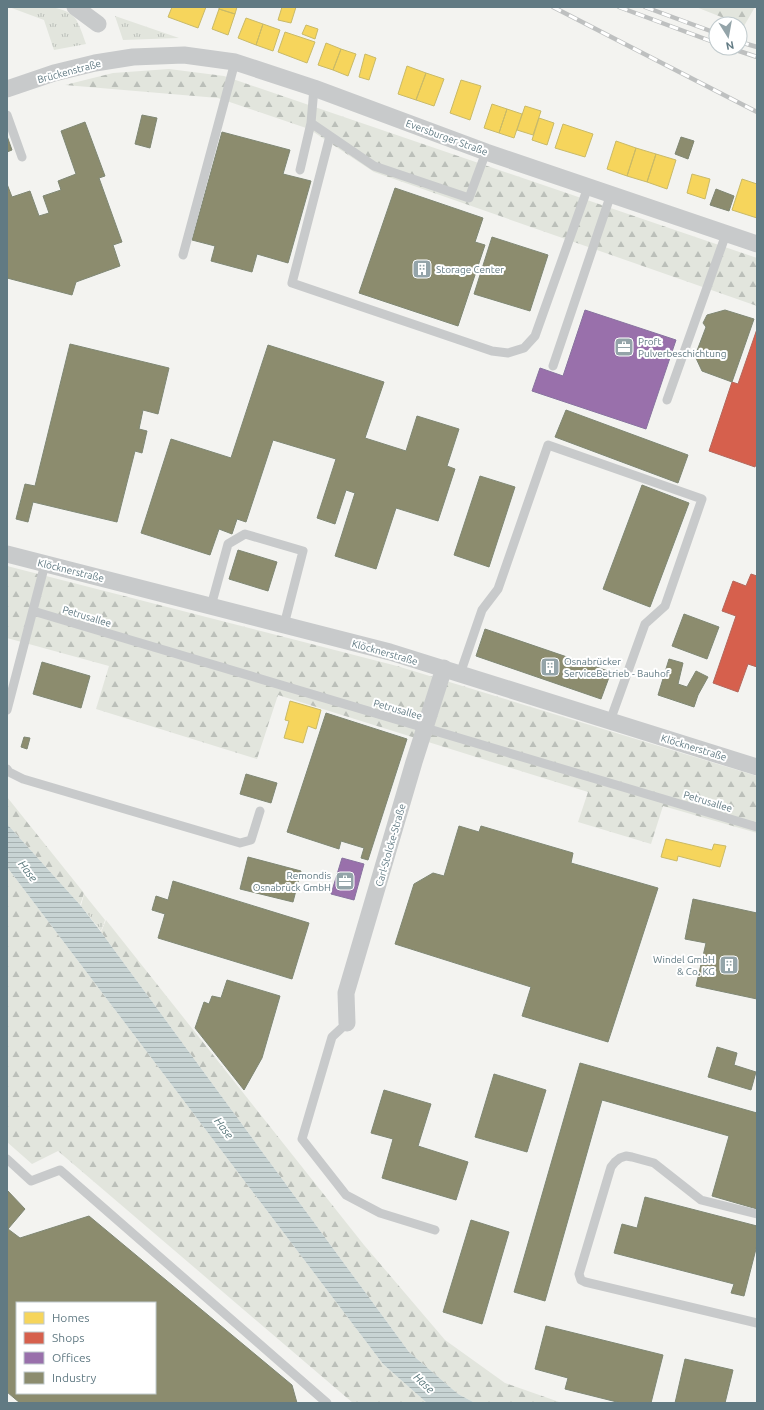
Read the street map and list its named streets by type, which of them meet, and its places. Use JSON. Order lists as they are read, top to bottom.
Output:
{
  "streets": {
    "street": [
      "Brückenstraße",
      "Eversburger Straße",
      "Klöcknerstraße",
      "Carl-Stolcke-Straße"
    ],
    "lane": ["Petrusallee"]
  },
  "crossings": [
    ["Brückenstraße", "Eversburger Straße"],
    ["Klöcknerstraße", "Carl-Stolcke-Straße"],
    ["Petrusallee", "Carl-Stolcke-Straße"]
  ],
  "water": ["Hase"],
  "places": {
    "building": ["Storage Center", "Osnabrücker ServiceBetrieb - Bauhof", "Windel GmbH & Co. KG"],
    "office": ["Proft Pulverbeschichtung", "Remondis Osnabrück GmbH"]
  },
  "legend": [
    "Homes",
    "Shops",
    "Offices",
    "Industry"
  ],
  "north": "bottom"
}
